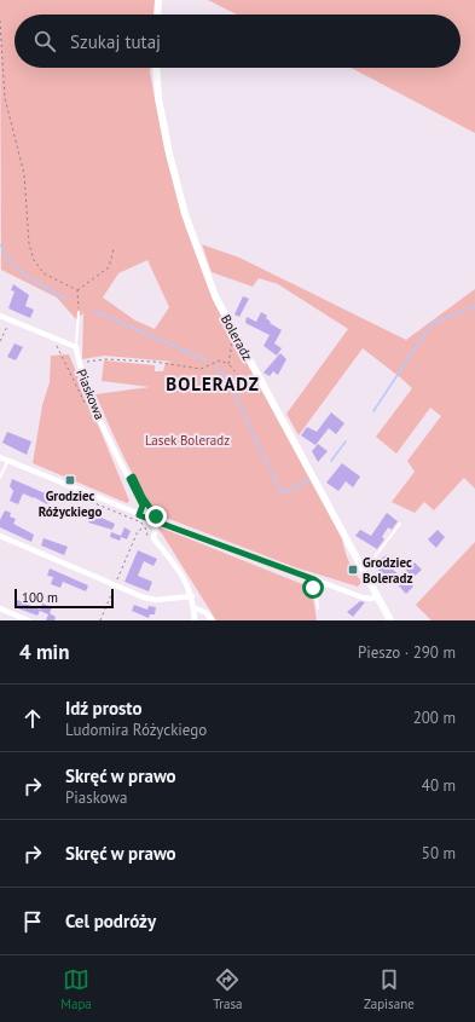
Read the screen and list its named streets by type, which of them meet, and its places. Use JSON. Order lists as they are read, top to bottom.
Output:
{
  "streets": {
    "street": ["Boleradz", "Piaskowa"]
  },
  "districts": ["BOLERADZ"],
  "parks": ["Lasek Boleradz"],
  "places": {
    "transit": ["Grodziec Różyckiego", "Grodziec Boleradz"]
  },
  "scale_bar": "100 m",
  "page": {
    "search": "Szukaj tutaj",
    "scale": "100 m",
    "heading": ["4 min", "Pieszo · 290 m"],
    "list": [
      ["Idź prosto", "Ludomira Różyckiego", "200 m"],
      ["Skręć w prawo", "Piaskowa", "40 m"],
      ["Skręć w prawo", "50 m"],
      "Cel podróży"
    ],
    "nav": ["Mapa", "Trasa", "Zapisane"]
  }
}
